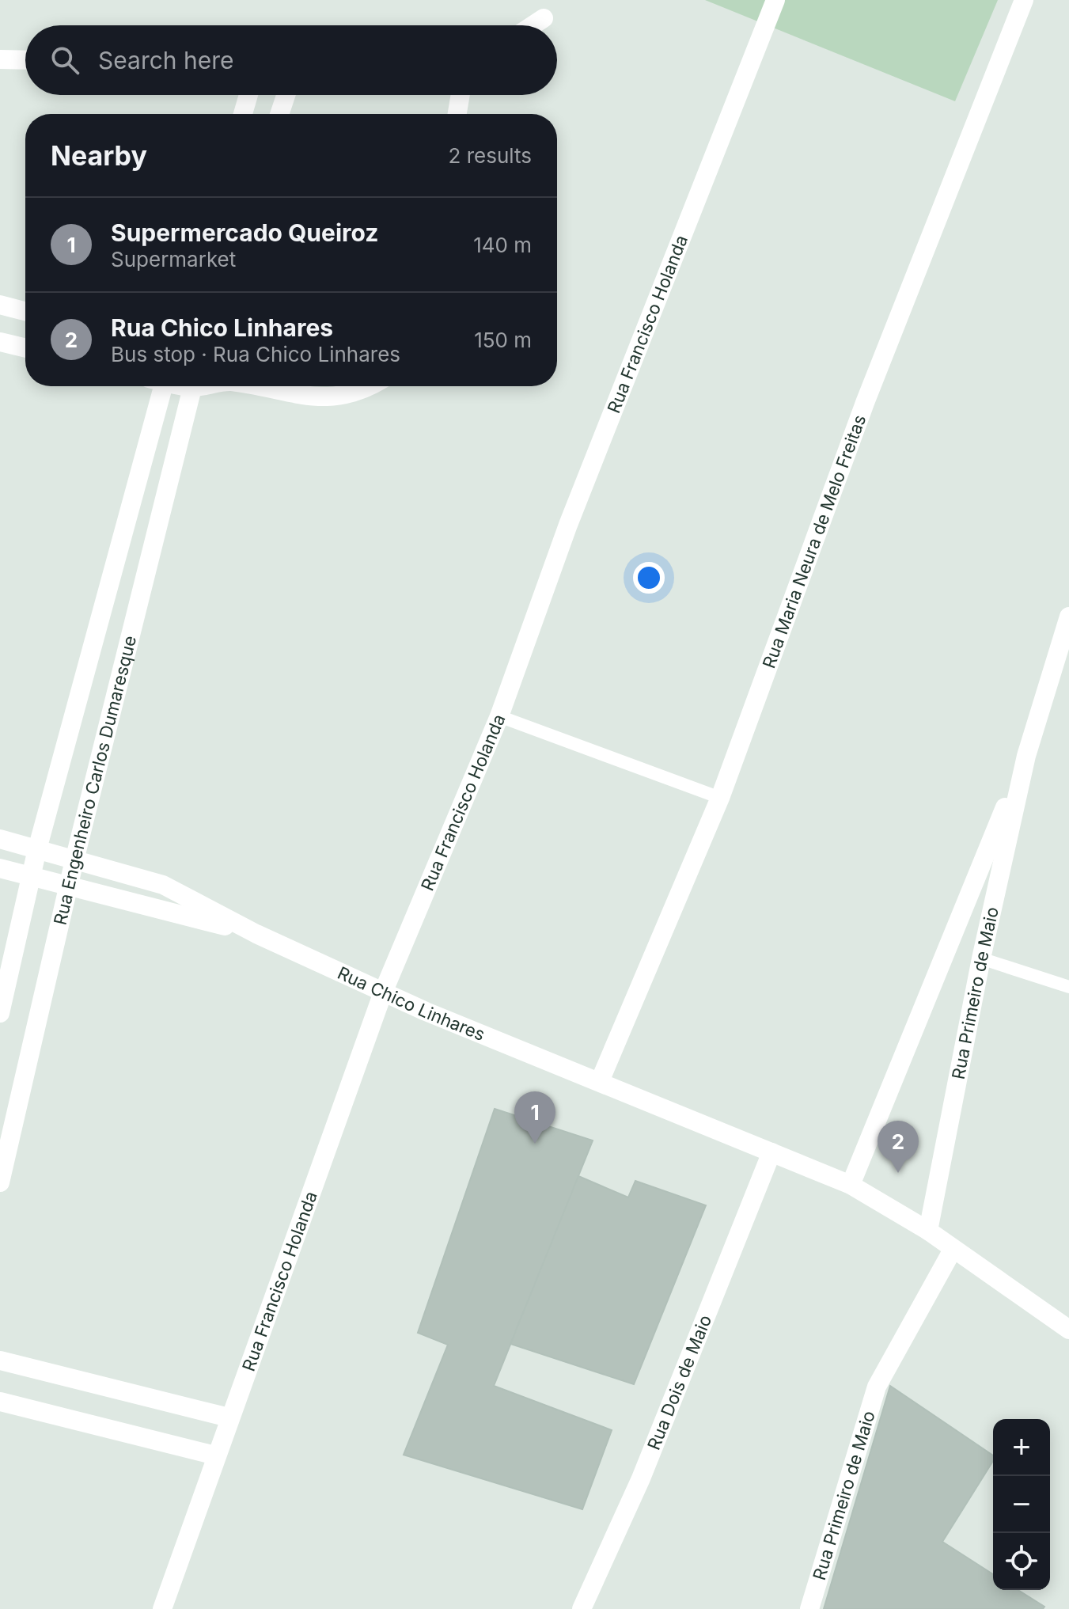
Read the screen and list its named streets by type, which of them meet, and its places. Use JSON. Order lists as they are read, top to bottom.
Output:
{
  "streets": {
    "street": [
      "Rua Francisco Holanda",
      "Rua Maria Neura de Melo Freitas",
      "Rua Engenheiro Carlos Dumaresque",
      "Rua Primeiro de Maio",
      "Rua Chico Linhares",
      "Rua Dois de Maio"
    ]
  },
  "crossings": [
    ["Rua Francisco Holanda", "Rua Chico Linhares"],
    ["Rua Maria Neura de Melo Freitas", "Rua Chico Linhares"],
    ["Rua Engenheiro Carlos Dumaresque", "Rua Chico Linhares"],
    ["Rua Primeiro de Maio", "Rua Chico Linhares"],
    ["Rua Chico Linhares", "Rua Dois de Maio"]
  ],
  "page": {
    "search": "Search here",
    "heading": ["Nearby", "2 results"],
    "list": [
      {
        "mark": "1",
        "name": "Supermercado Queiroz",
        "note": "Supermarket",
        "value": "140 m"
      },
      {
        "mark": "2",
        "name": "Rua Chico Linhares",
        "note": "Bus stop · Rua Chico Linhares",
        "value": "150 m"
      }
    ],
    "pins": ["1", "2"],
    "map_buttons": ["+", "−"]
  }
}
